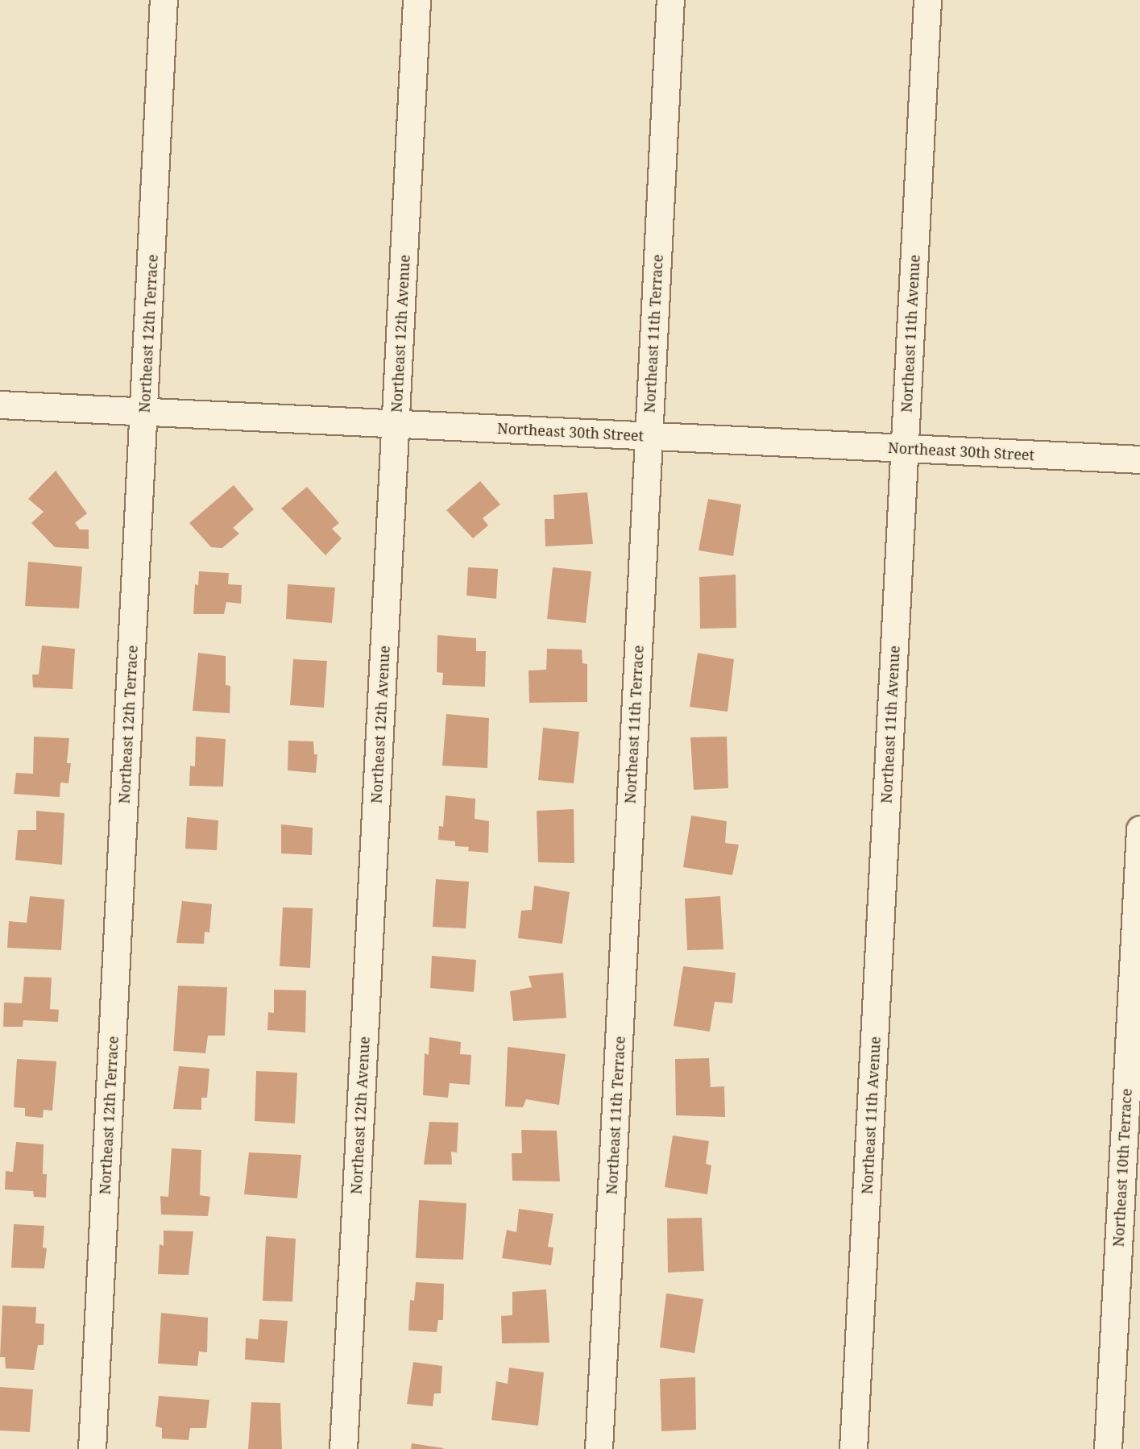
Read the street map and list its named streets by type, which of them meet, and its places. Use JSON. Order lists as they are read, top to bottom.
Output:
{
  "streets": {
    "street": [
      "Northeast 12th Terrace",
      "Northeast 12th Avenue",
      "Northeast 11th Terrace",
      "Northeast 11th Avenue",
      "Northeast 30th Street",
      "Northeast 10th Terrace"
    ]
  },
  "crossings": [
    ["Northeast 12th Terrace", "Northeast 30th Street"],
    ["Northeast 12th Avenue", "Northeast 30th Street"],
    ["Northeast 11th Terrace", "Northeast 30th Street"],
    ["Northeast 11th Avenue", "Northeast 30th Street"]
  ]
}
